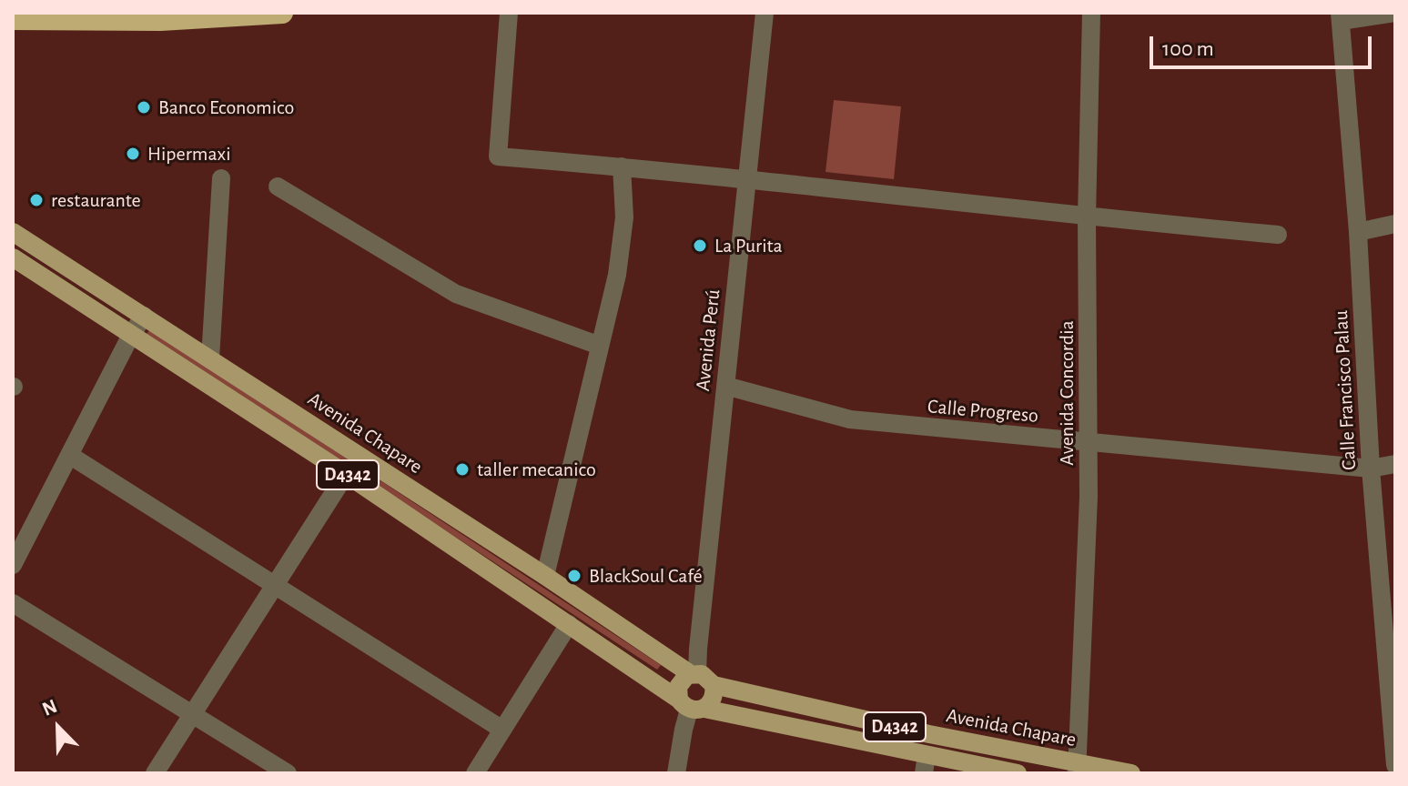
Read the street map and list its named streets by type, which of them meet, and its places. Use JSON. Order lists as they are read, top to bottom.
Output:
{
  "streets": {
    "main road": ["Avenida Chapare", "D4342"],
    "street": [
      "Avenida Perú",
      "Calle Francisco Palau",
      "Avenida Concordia",
      "Calle Progreso"
    ]
  },
  "crossings": [
    ["Avenida Perú", "Calle Progreso"],
    ["Avenida Perú", "Avenida Chapare"],
    ["Avenida Perú", "D4342"],
    ["Calle Francisco Palau", "Calle Progreso"],
    ["Avenida Concordia", "Calle Progreso"],
    ["Avenida Concordia", "Avenida Chapare"],
    ["Avenida Chapare", "D4342"]
  ],
  "places": [
    "Banco Economico",
    "Hipermaxi",
    "restaurante",
    "La Purita",
    "taller mecanico",
    "BlackSoul Café"
  ],
  "scale_bar": "100 m",
  "north": "top left"
}
